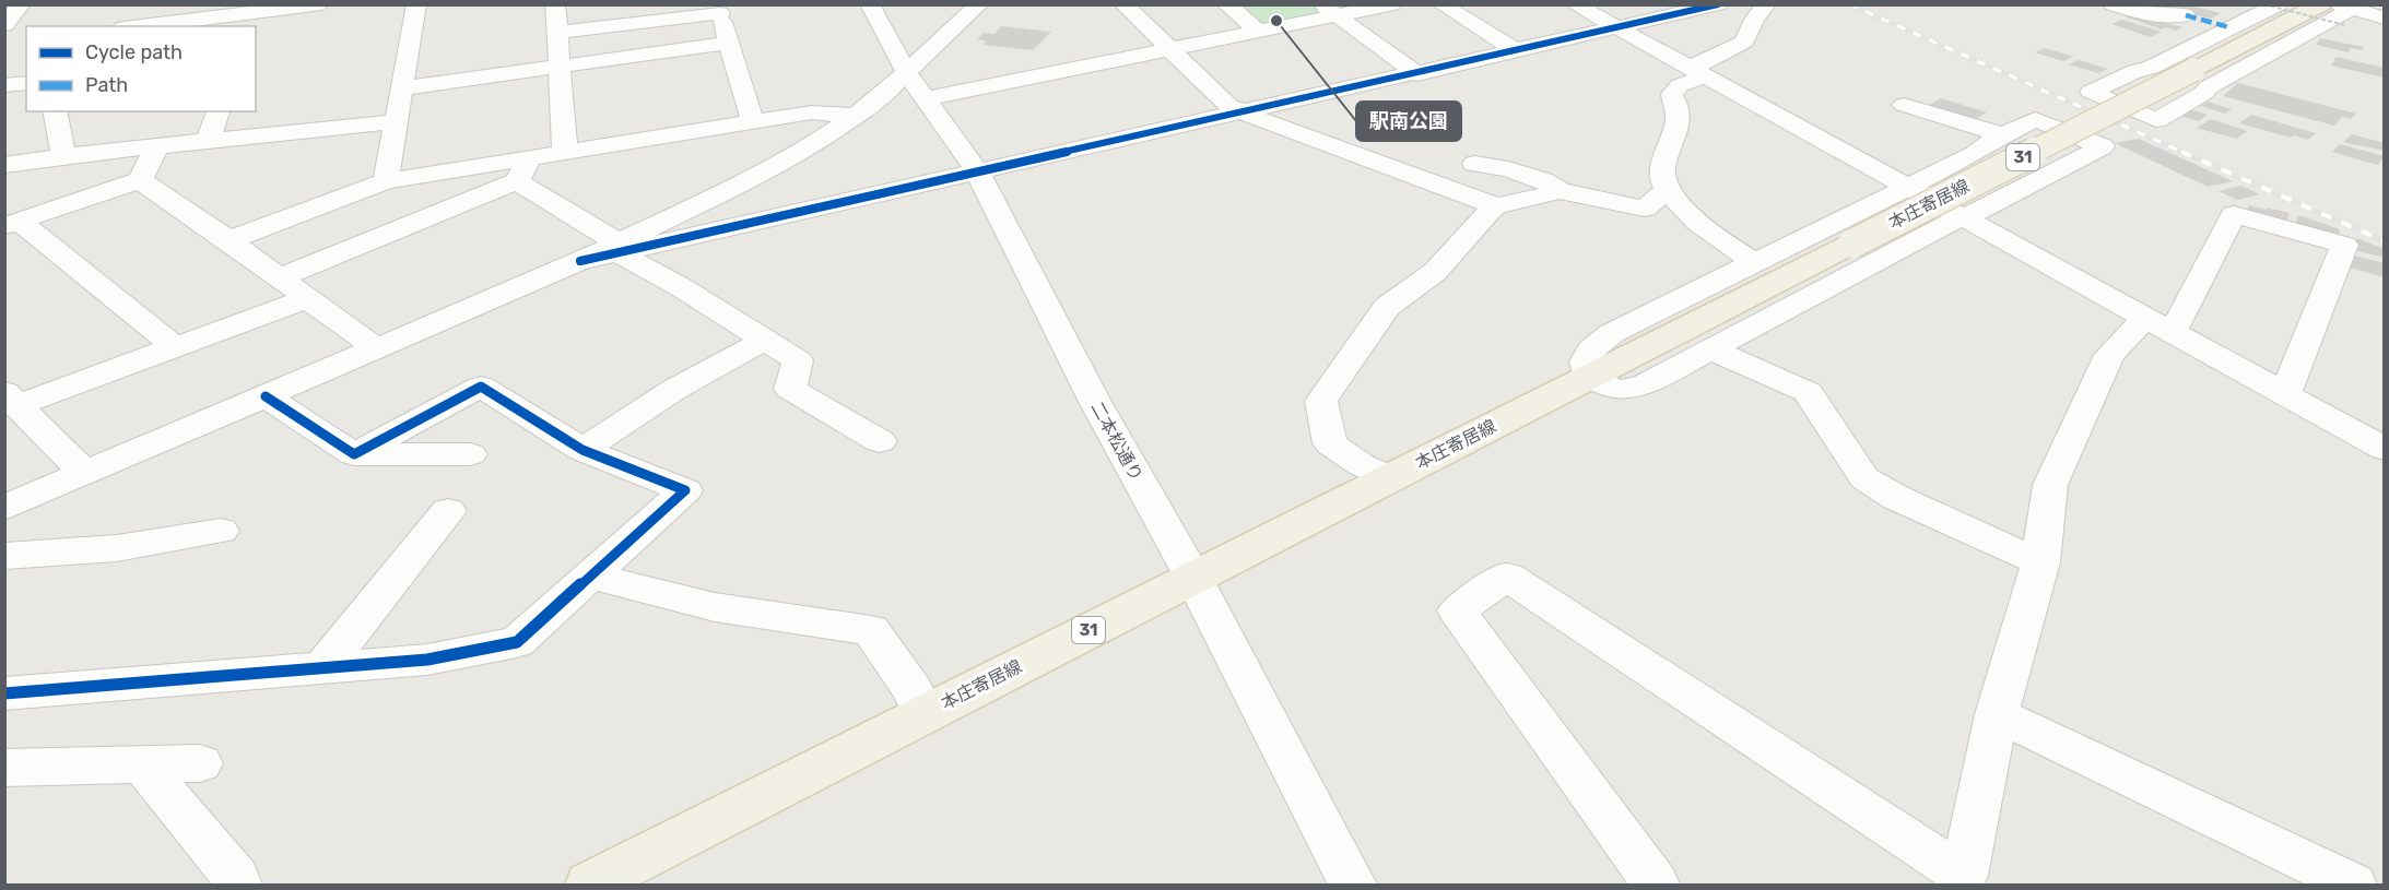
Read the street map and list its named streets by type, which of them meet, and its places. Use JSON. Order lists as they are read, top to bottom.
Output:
{
  "streets": {
    "main road": ["31", "本庄寄居線"],
    "street": ["二本松通り"]
  },
  "crossings": [
    ["本庄寄居線", "二本松通り"]
  ],
  "places": ["駅南公園"],
  "legend": ["Cycle path", "Path"]
}
